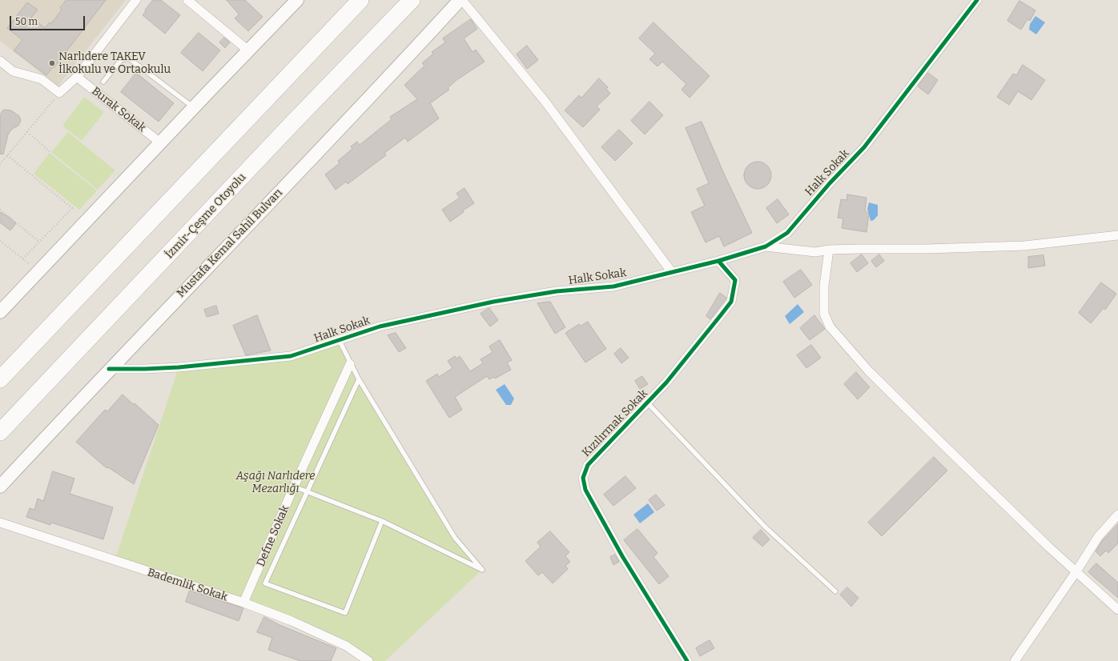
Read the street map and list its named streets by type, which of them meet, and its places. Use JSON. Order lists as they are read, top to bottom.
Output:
{
  "streets": {
    "highway": ["İzmir-Çeşme Otoyolu"],
    "main road": ["Mustafa Kemal Sahil Bulvarı"],
    "street": [
      "Burak Sokak",
      "Halk Sokak",
      "Kızılırmak Sokak",
      "Defne Sokak",
      "Bademlik Sokak"
    ]
  },
  "crossings": [
    ["Halk Sokak", "Mustafa Kemal Sahil Bulvarı"],
    ["Halk Sokak", "Kızılırmak Sokak"],
    ["Defne Sokak", "Bademlik Sokak"]
  ],
  "parks": ["Aşağı Narlıdere Mezarlığı"],
  "places": ["Narlıdere TAKEV İlkokulu ve Ortaokulu"],
  "scale_bar": "50 m"
}
